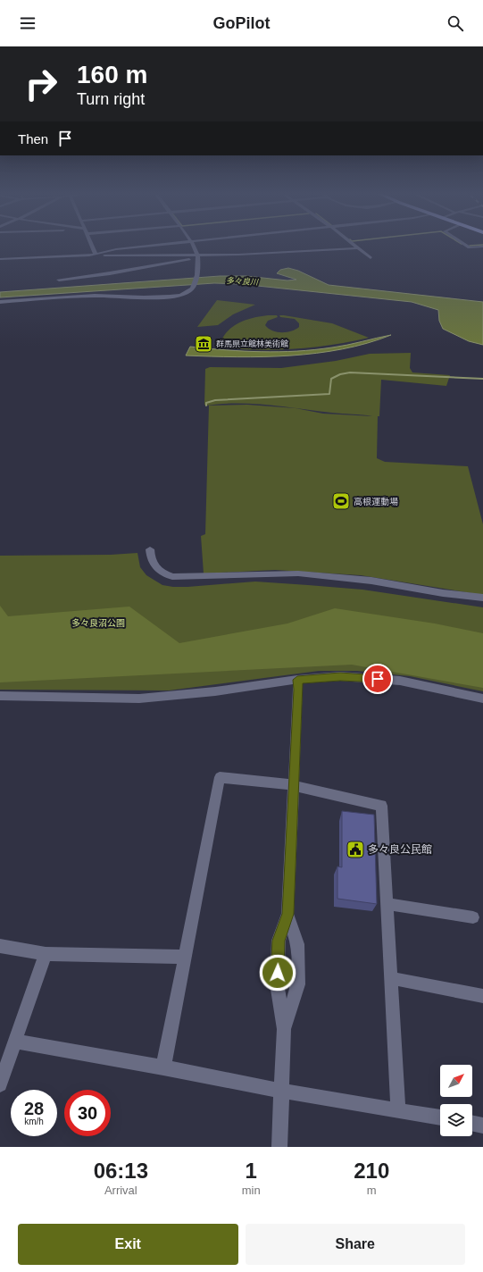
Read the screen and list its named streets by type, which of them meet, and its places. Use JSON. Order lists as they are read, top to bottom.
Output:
{
  "water": ["多々良川"],
  "parks": ["多々良沼公園"],
  "places": {
    "museum": ["群馬県立館林美術館"],
    "sports": ["高根運動場"],
    "public building": ["多々良公民館"]
  },
  "north": "top right",
  "page": {
    "header": "GoPilot",
    "turn": ["160 m", "Turn right"],
    "then": "Then",
    "speed": "28 km/h",
    "limit": "30",
    "eta": [
      "06:13",
      "Arrival",
      "1",
      "min",
      "210",
      "m"
    ],
    "buttons": ["Exit", "Share"]
  }
}
